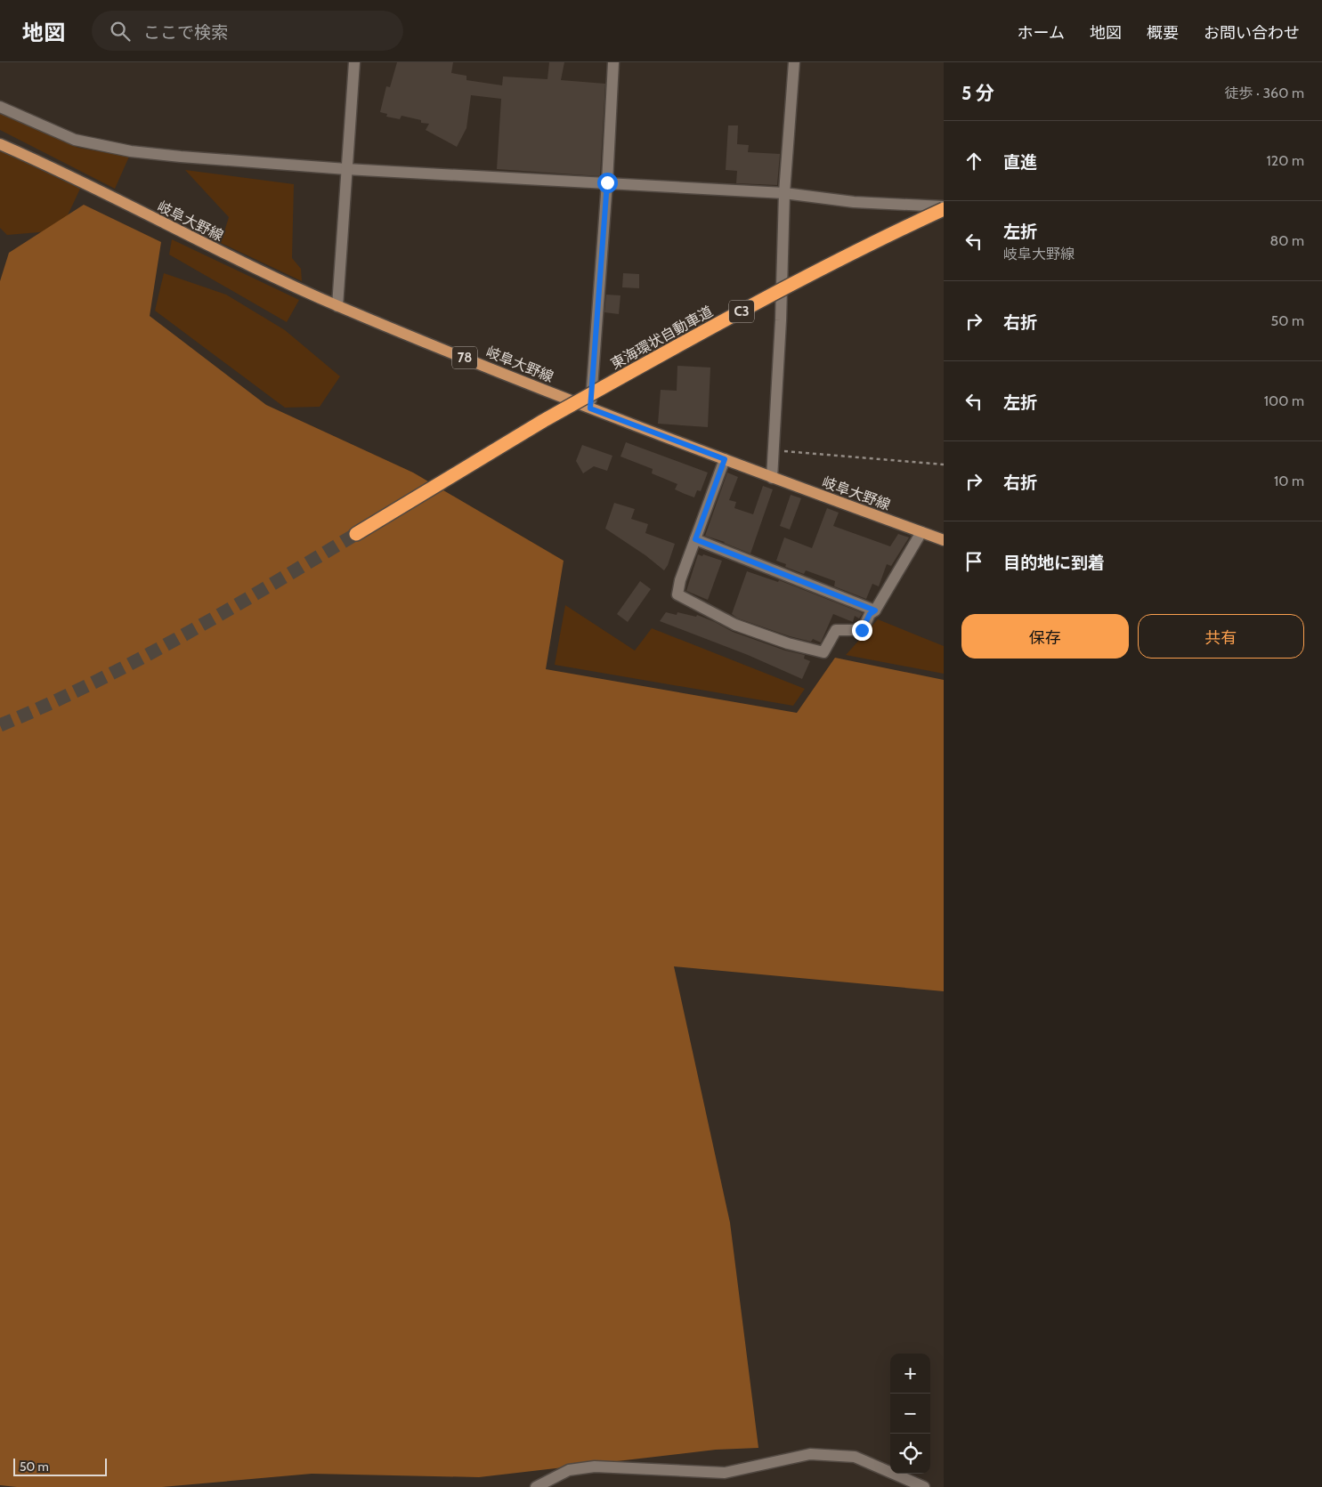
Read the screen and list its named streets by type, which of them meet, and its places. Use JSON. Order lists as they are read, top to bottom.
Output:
{
  "streets": {
    "highway": ["C3", "東海環状自動車道"],
    "main road": ["岐阜大野線", "78"]
  },
  "scale_bar": "50 m",
  "page": {
    "header": "地図",
    "search": "ここで検索",
    "nav": [
      "ホーム",
      "地図",
      "概要",
      "お問い合わせ"
    ],
    "heading": ["5 分", "徒歩 · 360 m"],
    "list": [
      ["直進", "120 m"],
      ["左折", "岐阜大野線", "80 m"],
      ["右折", "50 m"],
      ["左折", "100 m"],
      ["右折", "10 m"],
      "目的地に到着"
    ],
    "buttons": ["保存", "共有"],
    "map_buttons": ["+", "−"],
    "scale": "50 m"
  }
}
